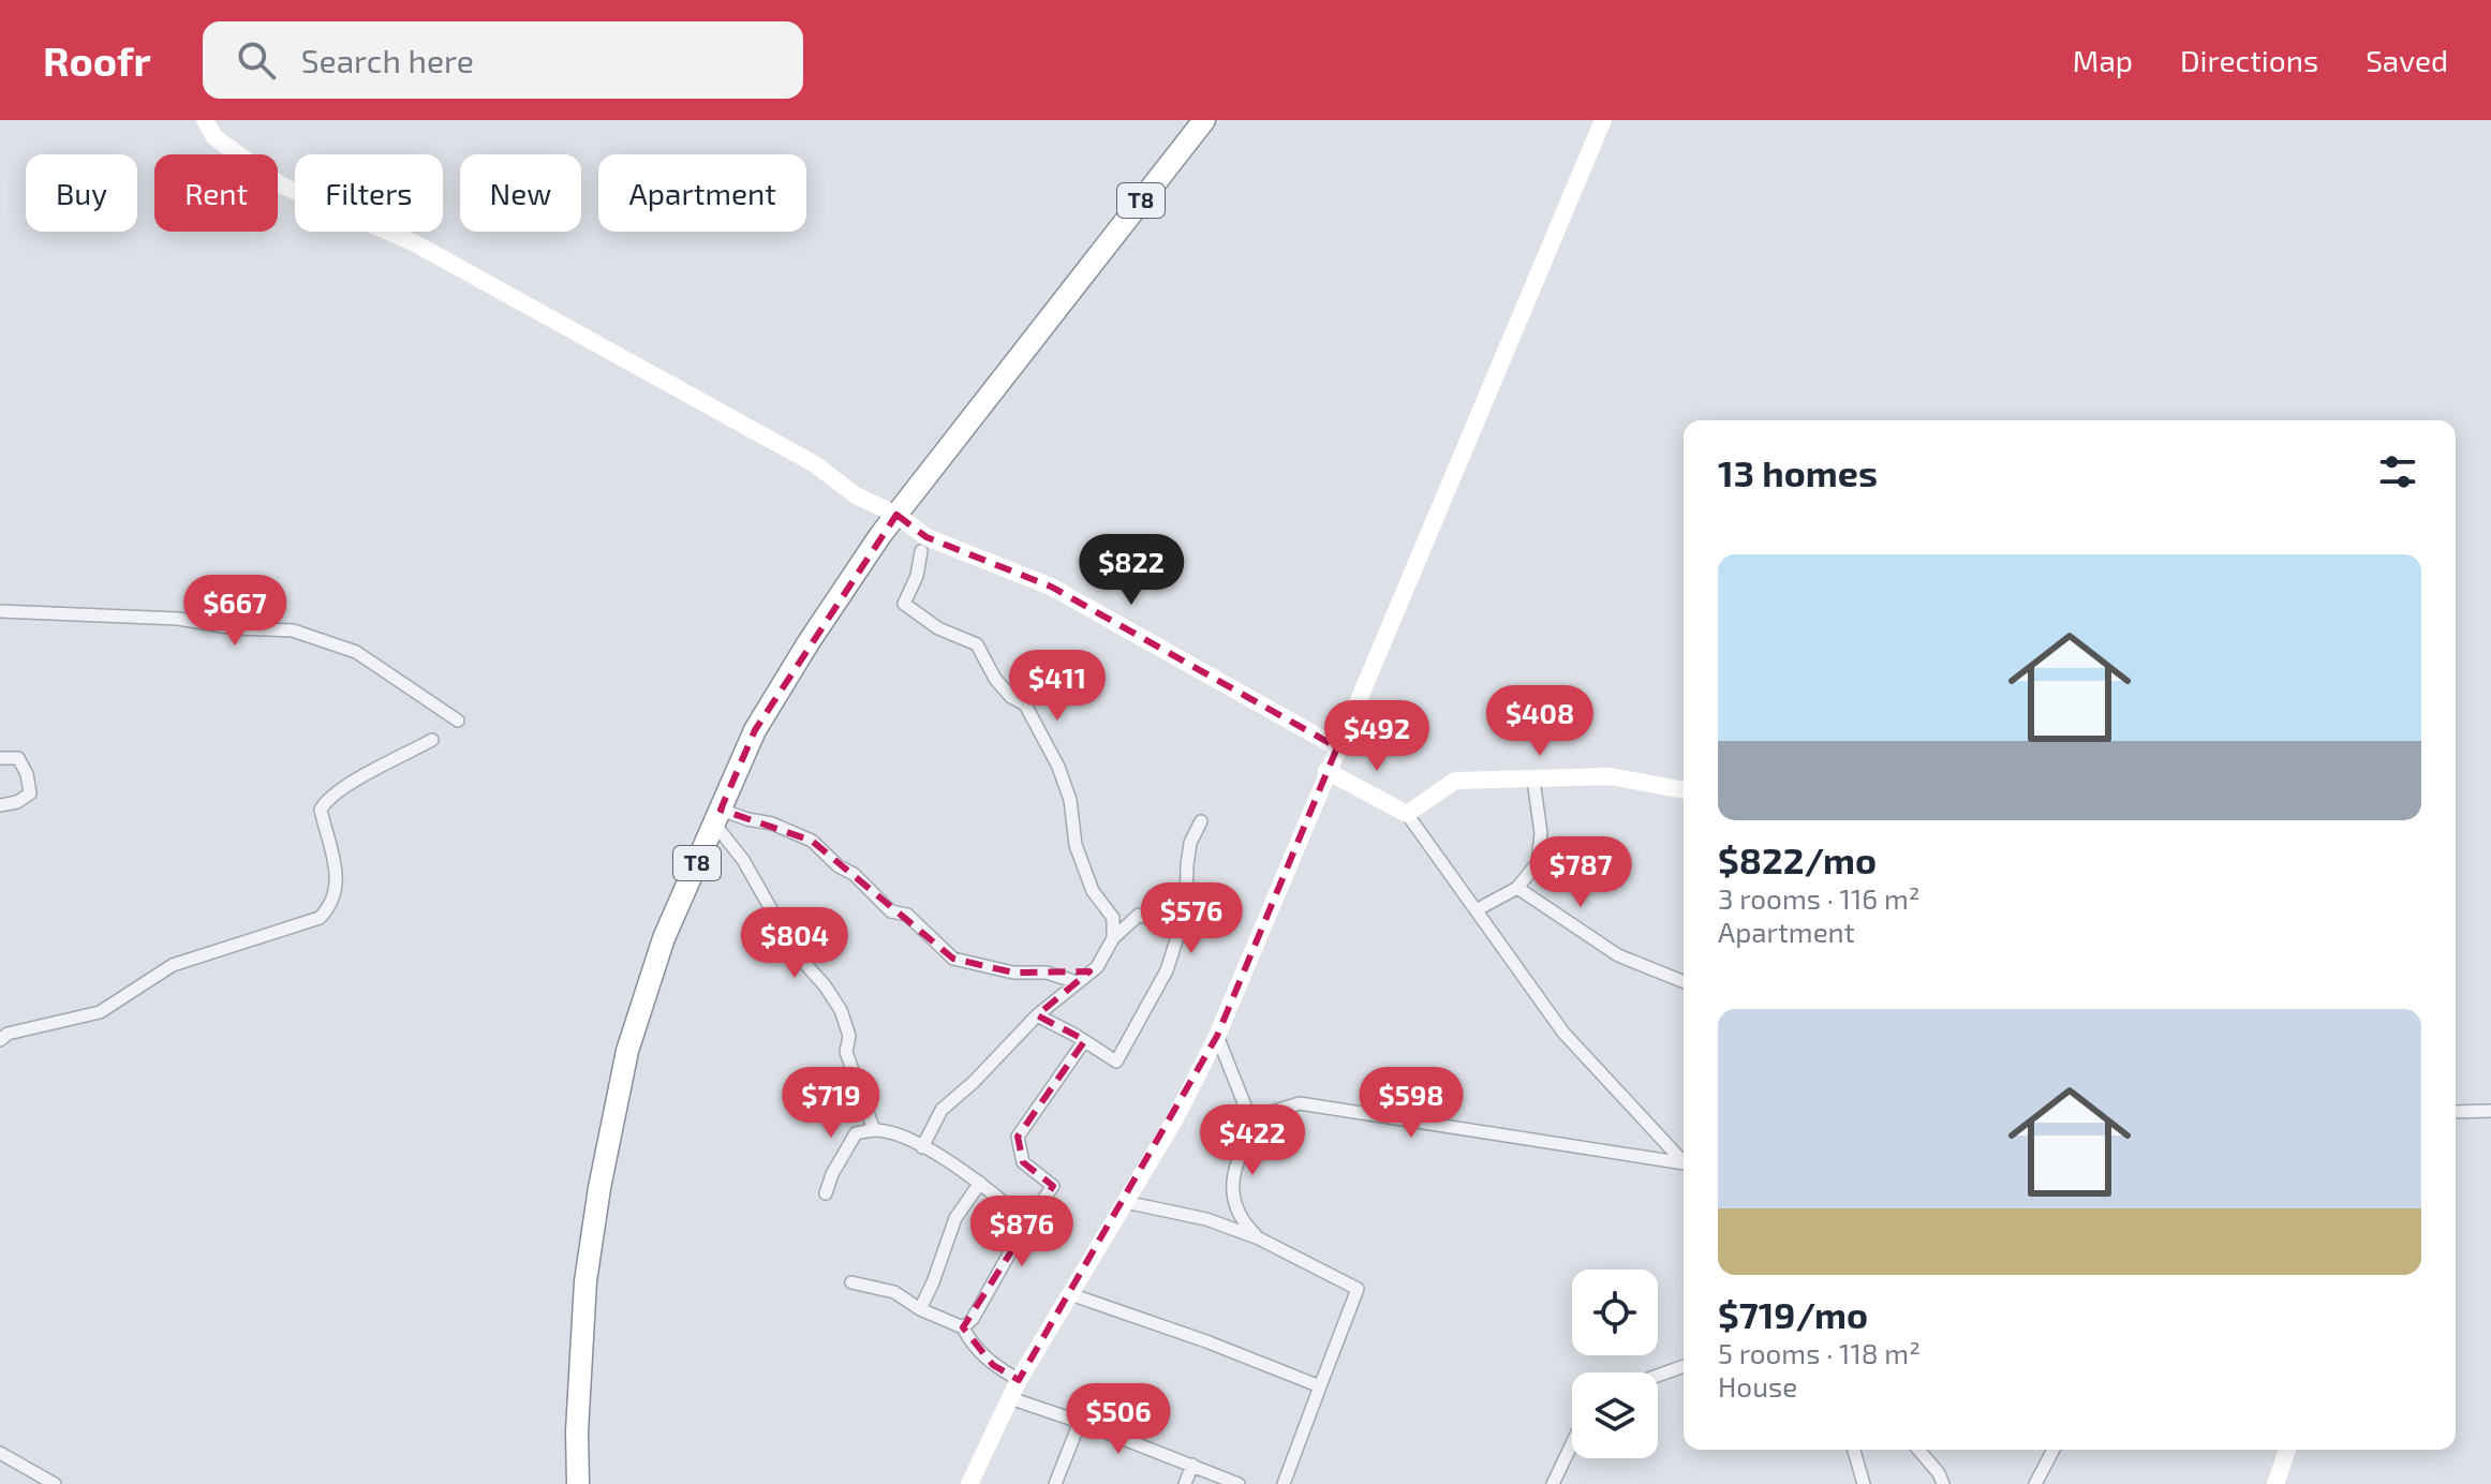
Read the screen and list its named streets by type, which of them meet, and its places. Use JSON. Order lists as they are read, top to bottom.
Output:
{
  "streets": {
    "highway": ["T8"]
  },
  "page": {
    "header": "Roofr",
    "search": "Search here",
    "nav": ["Map", "Directions", "Saved"],
    "chip": [
      "Buy",
      "Rent",
      "Filters",
      "New",
      "Apartment"
    ],
    "heading": "13 homes",
    "list": [
      {
        "name": "$822/mo",
        "note": "3 rooms · 116 m² · Apartment"
      },
      {
        "name": "$719/mo",
        "note": "5 rooms · 118 m² · House"
      }
    ],
    "price": [
      "$822",
      "$667",
      "$411",
      "$408",
      "$492",
      "$787",
      "$576",
      "$804",
      "$719",
      "$598",
      "$422",
      "$876",
      "$506"
    ]
  }
}
